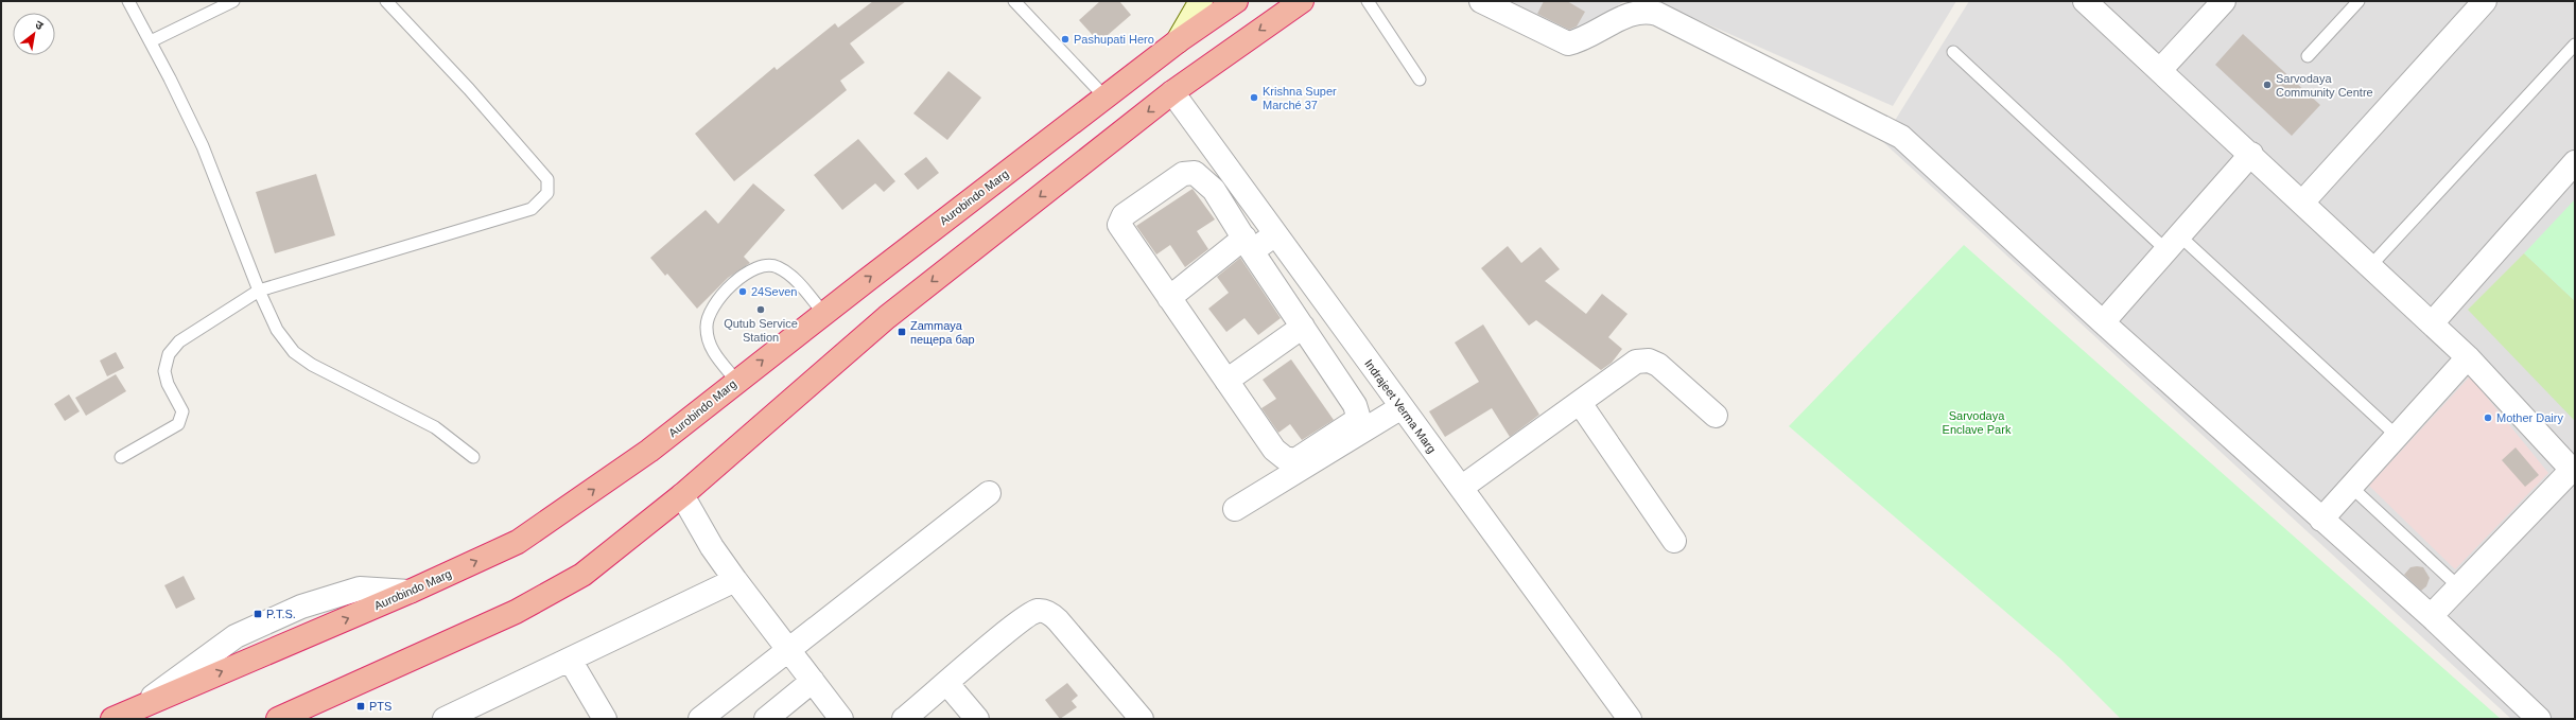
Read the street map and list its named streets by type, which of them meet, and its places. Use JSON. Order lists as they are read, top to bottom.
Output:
{
  "streets": {
    "highway": ["Aurobindo Marg"],
    "street": ["Indrajeet Verma Marg"]
  },
  "parks": ["Sarvodaya Enclave Park"],
  "places": {
    "other": [
      "Pashupati Hero",
      "Sarvodaya Community Centre",
      "Krishna Super Marché 37",
      "24Seven",
      "Qutub Service Station",
      "Mother Dairy"
    ],
    "transit": ["Zammaya пещера бар", "P.T.S.", "PTS"]
  },
  "north": "top right"
}
